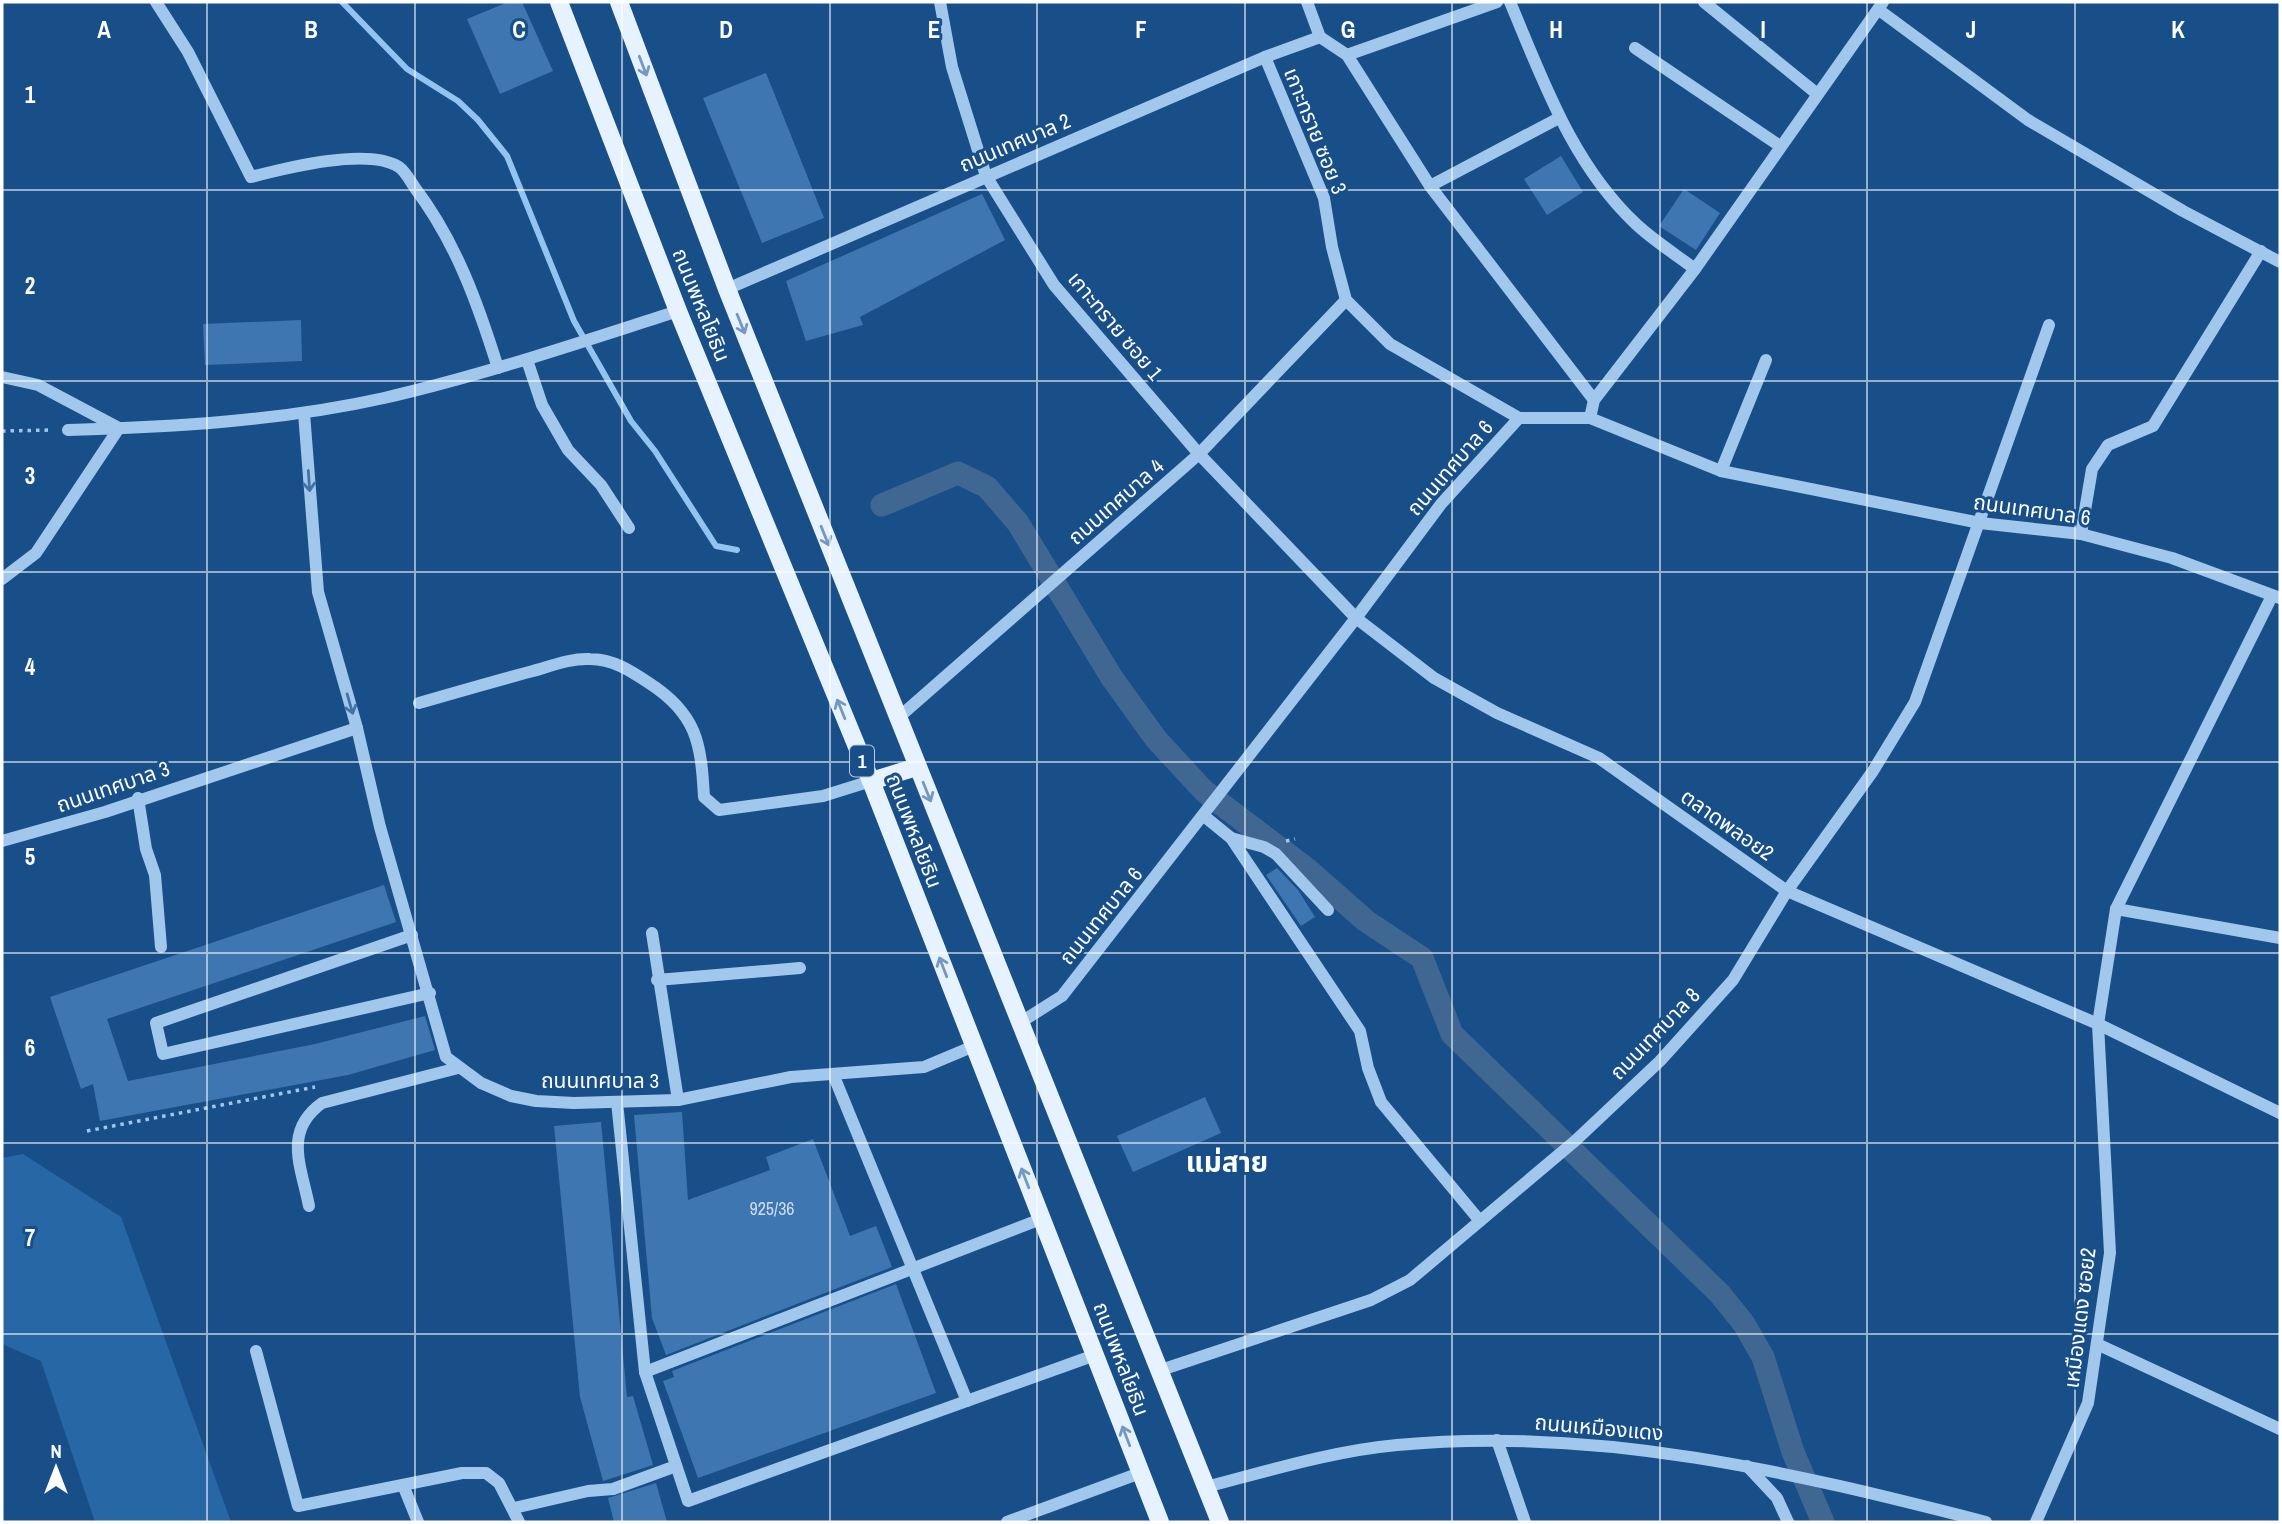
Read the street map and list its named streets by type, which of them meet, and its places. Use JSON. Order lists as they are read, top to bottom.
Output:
{
  "streets": {
    "main road": ["ถนนพหลโยธิน", "1"],
    "street": [
      "เกาะทราย ซอย 3",
      "ถนนเทศบาล 2",
      "เกาะทราย ซอย 1",
      "ถนนเทศบาล 6",
      "ถนนเทศบาล 4",
      "ถนนเทศบาล 3",
      "ตลาดพลอย2",
      "ถนนเทศบาล 8",
      "เหมืองแดง ซอย2",
      "ถนนเหมืองแดง"
    ]
  },
  "crossings": [
    ["เกาะทราย ซอย 3", "ถนนเทศบาล 2"],
    ["เกาะทราย ซอย 3", "ถนนเทศบาล 4"],
    ["ถนนเทศบาล 2", "ถนนพหลโยธิน"],
    ["ถนนเทศบาล 2", "เกาะทราย ซอย 1"],
    ["ถนนพหลโยธิน", "ถนนเทศบาล 6"],
    ["ถนนพหลโยธิน", "ถนนเทศบาล 4"],
    ["ถนนพหลโยธิน", "ถนนเทศบาล 3"],
    ["ถนนพหลโยธิน", "ถนนเทศบาล 8"],
    ["ถนนพหลโยธิน", "ถนนเหมืองแดง"],
    ["เกาะทราย ซอย 1", "ถนนเทศบาล 6"],
    ["เกาะทราย ซอย 1", "ถนนเทศบาล 4"],
    ["เกาะทราย ซอย 1", "ตลาดพลอย2"],
    ["ถนนเทศบาล 6", "ตลาดพลอย2"],
    ["ถนนเทศบาล 6", "ถนนเทศบาล 8"],
    ["ถนนเทศบาล 6", "เหมืองแดง ซอย2"],
    ["ตลาดพลอย2", "ถนนเทศบาล 8"],
    ["ตลาดพลอย2", "เหมืองแดง ซอย2"]
  ],
  "districts": ["แม่สาย"],
  "house_numbers": ["925/36"],
  "north": "top",
  "grid": {
    "columns": [
      "A",
      "B",
      "C",
      "D",
      "E",
      "F",
      "G",
      "H",
      "I",
      "J",
      "K"
    ],
    "rows": [
      "1",
      "2",
      "3",
      "4",
      "5",
      "6",
      "7"
    ]
  }
}
